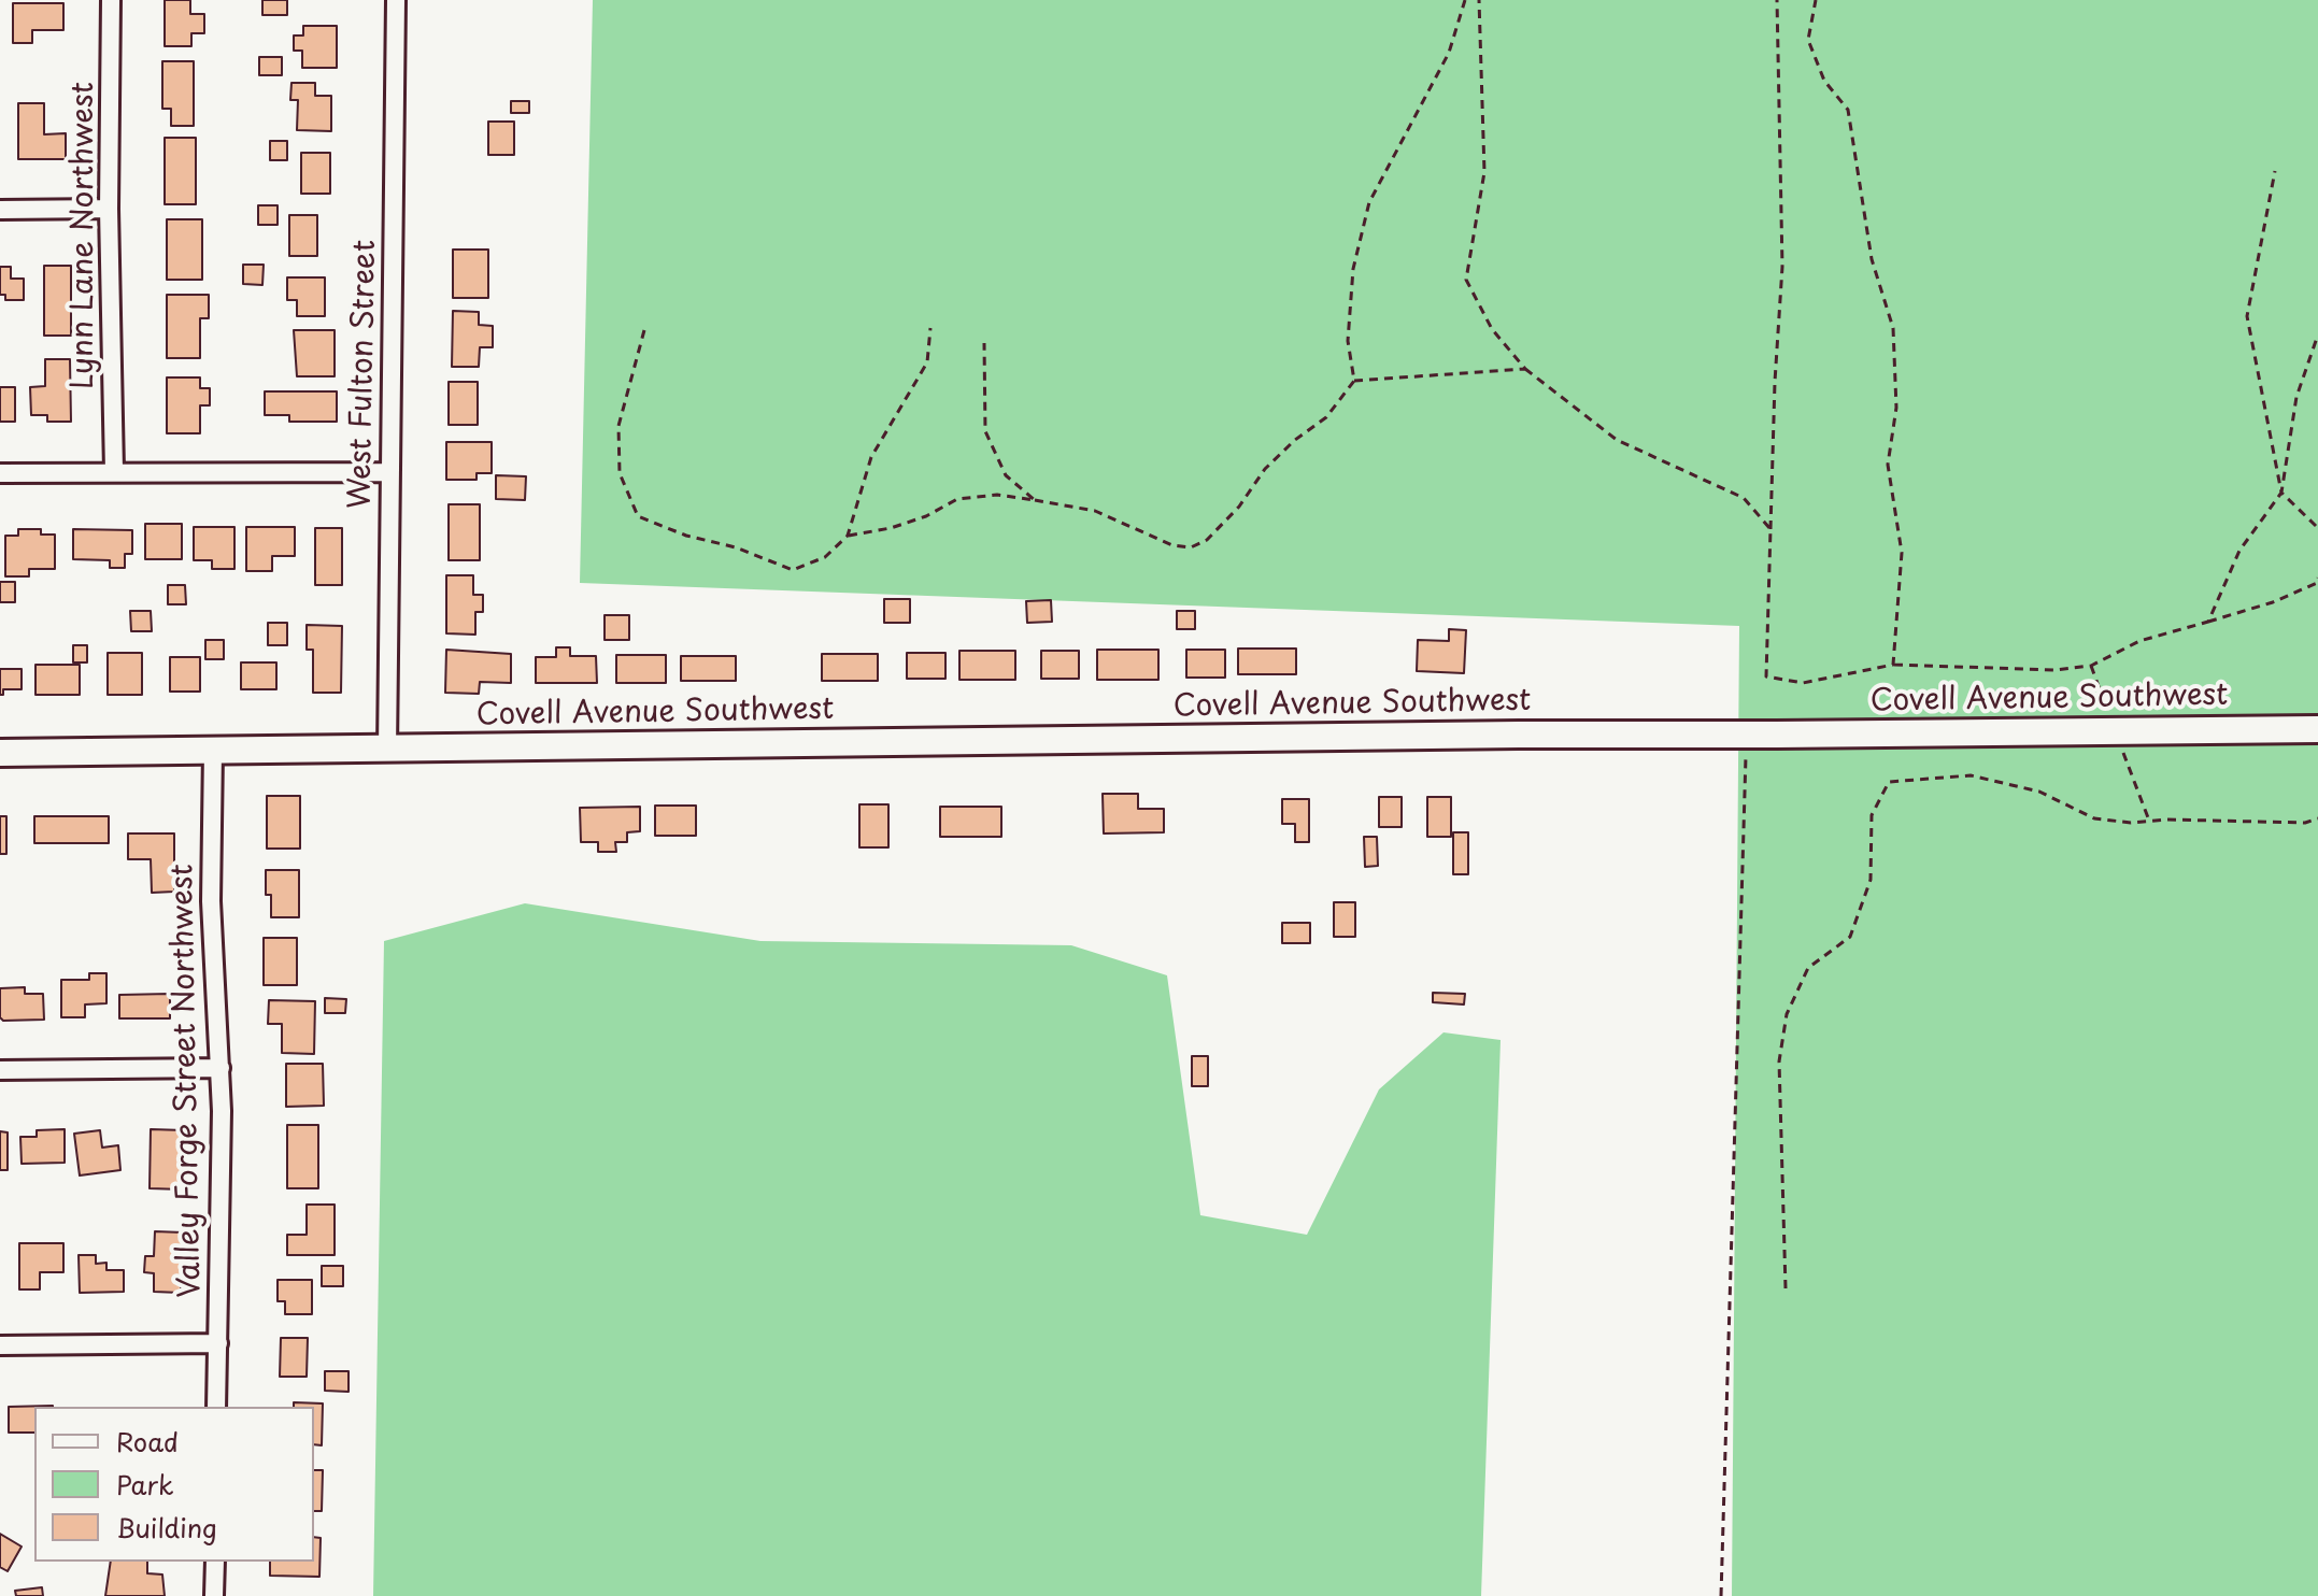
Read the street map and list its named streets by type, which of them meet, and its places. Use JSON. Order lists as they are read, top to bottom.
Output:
{
  "streets": {
    "street": [
      "Lynn Lane Northwest",
      "West Fulton Street",
      "Covell Avenue Southwest",
      "Valley Forge Street Northwest"
    ]
  },
  "crossings": [
    ["West Fulton Street", "Covell Avenue Southwest"],
    ["Covell Avenue Southwest", "Valley Forge Street Northwest"]
  ],
  "legend": ["Road", "Park", "Building"]
}
